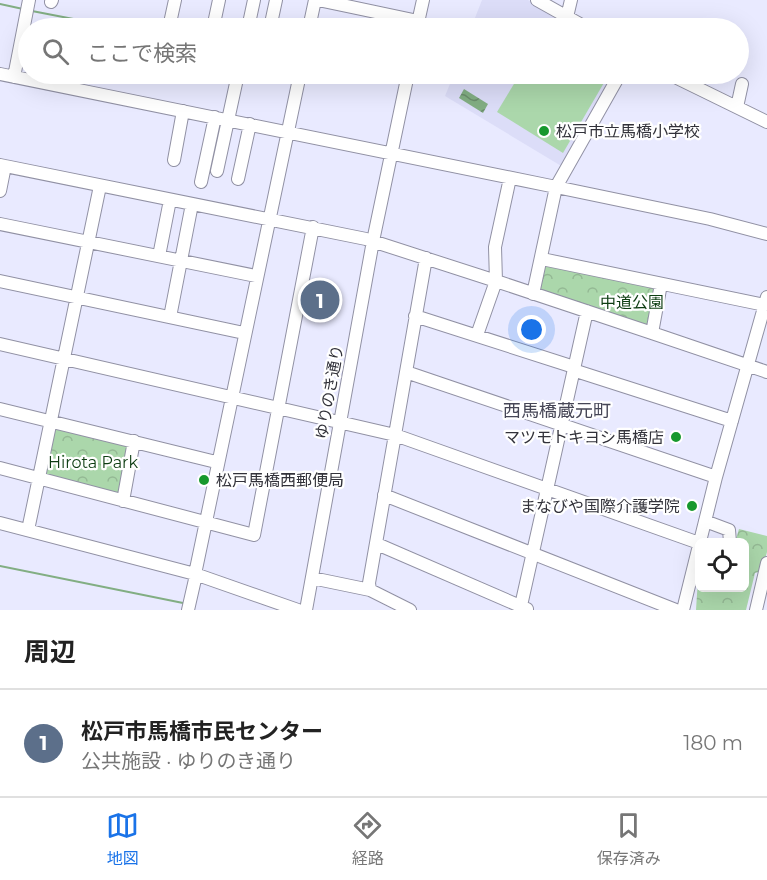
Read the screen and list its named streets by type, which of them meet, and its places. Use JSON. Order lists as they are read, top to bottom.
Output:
{
  "streets": {
    "street": ["ゆりのき通り"]
  },
  "districts": ["西馬橋蔵元町"],
  "parks": ["中道公園", "Hirota Park"],
  "places": [
    "松戸市立馬橋小学校",
    "マツモトキヨシ馬橋店",
    "松戸馬橋西郵便局",
    "まなびや国際介護学院"
  ],
  "page": {
    "search": "ここで検索",
    "pins": "1",
    "heading": "周辺",
    "list": [
      {
        "mark": "1",
        "name": "松戸市馬橋市民センター",
        "note": "公共施設 · ゆりのき通り",
        "value": "180 m"
      }
    ],
    "nav": ["地図", "経路", "保存済み"]
  }
}
